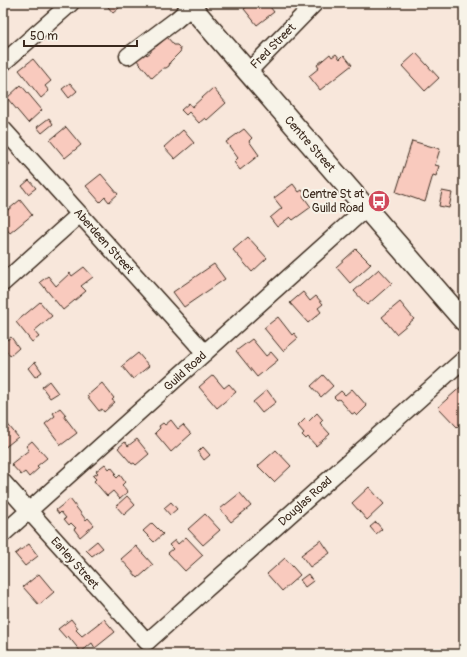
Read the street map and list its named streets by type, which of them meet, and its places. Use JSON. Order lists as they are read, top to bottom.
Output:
{
  "streets": {
    "main road": ["Centre Street"],
    "street": [
      "Fred Street",
      "Aberdeen Street",
      "Guild Road",
      "Douglas Road",
      "Earley Street"
    ]
  },
  "crossings": [
    ["Fred Street", "Centre Street"],
    ["Centre Street", "Guild Road"],
    ["Aberdeen Street", "Guild Road"],
    ["Guild Road", "Earley Street"],
    ["Douglas Road", "Earley Street"]
  ],
  "places": {
    "bus stop": ["Centre St at Guild Road"]
  },
  "scale_bar": "50 m"
}
